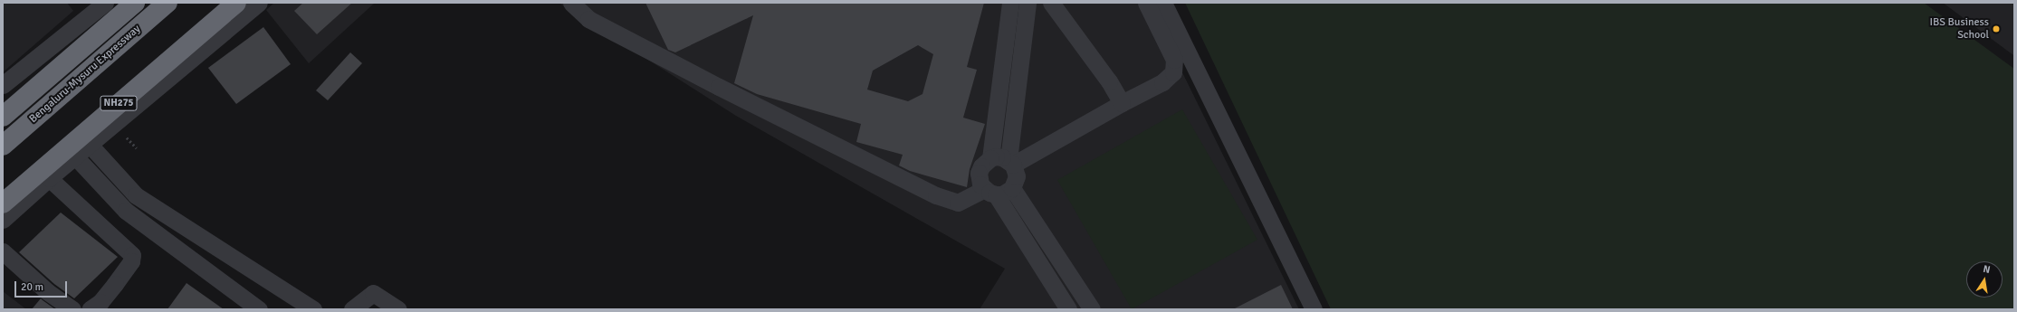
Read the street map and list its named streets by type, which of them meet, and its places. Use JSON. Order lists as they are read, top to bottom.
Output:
{
  "streets": {
    "highway": ["Bengaluru-Mysuru Expressway", "NH275"]
  },
  "places": ["IBS Business School"],
  "scale_bar": "20 m",
  "north": "top"
}
